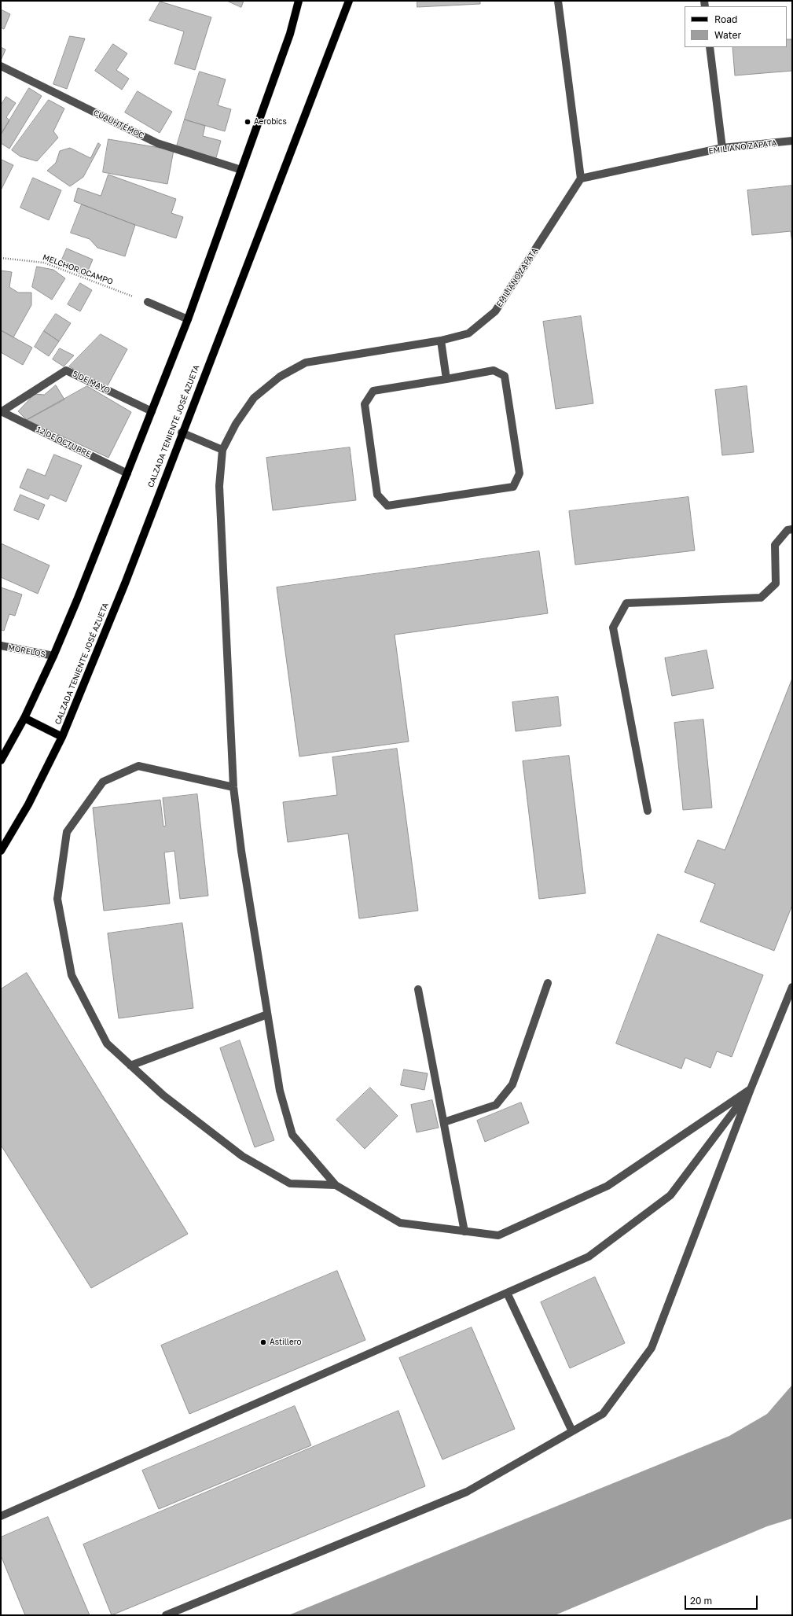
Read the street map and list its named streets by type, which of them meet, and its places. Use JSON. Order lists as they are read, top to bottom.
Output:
{
  "streets": {
    "main road": ["CALZADA TENIENTE JOSÉ AZUETA"],
    "street": [
      "CUAUHTÉMOC",
      "EMILIANO ZAPATA",
      "5 DE MAYO",
      "12 DE OCTUBRE",
      "MORELOS"
    ],
    "path": ["MELCHOR OCAMPO"]
  },
  "crossings": [
    ["5 DE MAYO", "12 DE OCTUBRE"]
  ],
  "places": ["Aerobics", "Astillero"],
  "legend": ["Road", "Water"],
  "scale_bar": "20 m"
}
